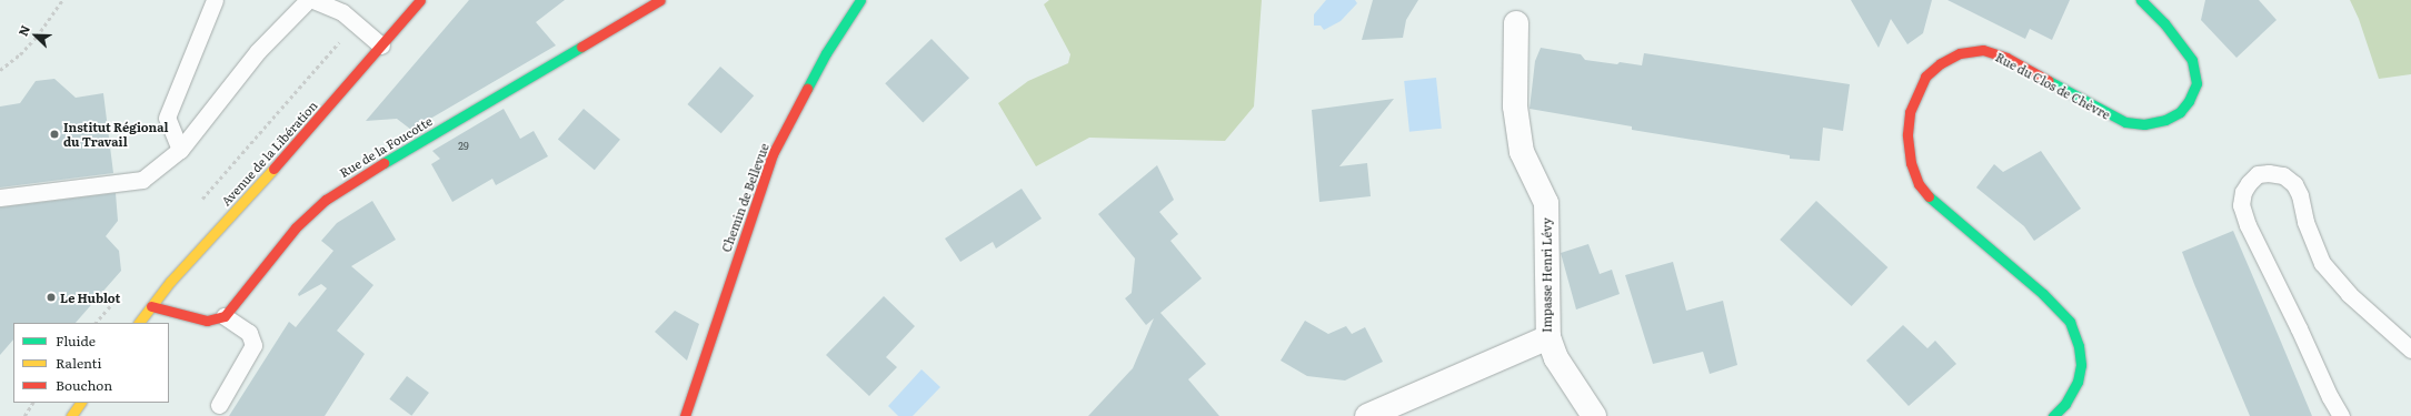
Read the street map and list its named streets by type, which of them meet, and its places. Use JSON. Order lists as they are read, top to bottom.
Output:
{
  "streets": {
    "street": [
      "Rue du Clos de Chèvre",
      "Rue de la Foucotte",
      "Avenue de la Libération",
      "Chemin de Bellevue",
      "Impasse Henri Lévy"
    ]
  },
  "places": ["Institut Régional du Travail", "Le Hublot"],
  "house_numbers": ["29"],
  "legend": ["Fluide", "Ralenti", "Bouchon"],
  "north": "top left"
}
